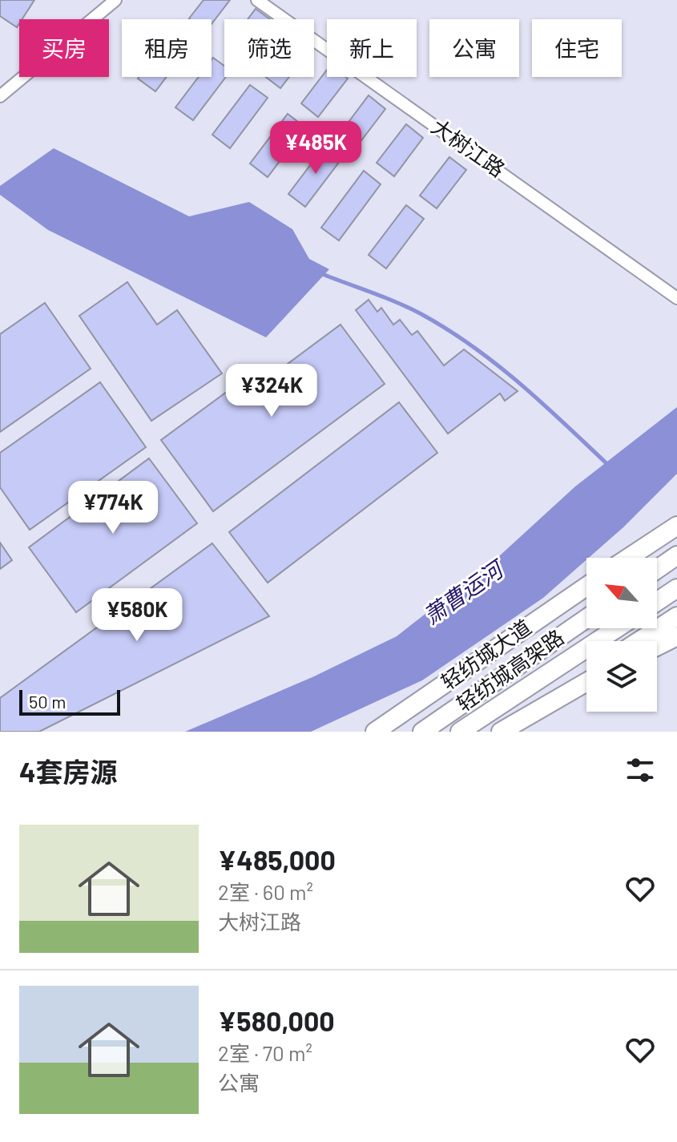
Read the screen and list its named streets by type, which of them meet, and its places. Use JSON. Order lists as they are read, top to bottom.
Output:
{
  "streets": {
    "main road": ["轻纺城大道", "轻纺城高架路"],
    "street": ["大树江路"]
  },
  "water": ["萧曹运河"],
  "scale_bar": "50 m",
  "north": "top left",
  "page": {
    "chip": [
      "买房",
      "租房",
      "筛选",
      "新上",
      "公寓",
      "住宅"
    ],
    "price": [
      "¥485K",
      "¥324K",
      "¥774K",
      "¥580K"
    ],
    "scale": "50 m",
    "heading": "4套房源",
    "list": [
      {
        "name": "¥485,000",
        "note": "2室 · 60 m² · 大树江路"
      },
      {
        "name": "¥580,000",
        "note": "2室 · 70 m² · 公寓"
      }
    ]
  }
}
